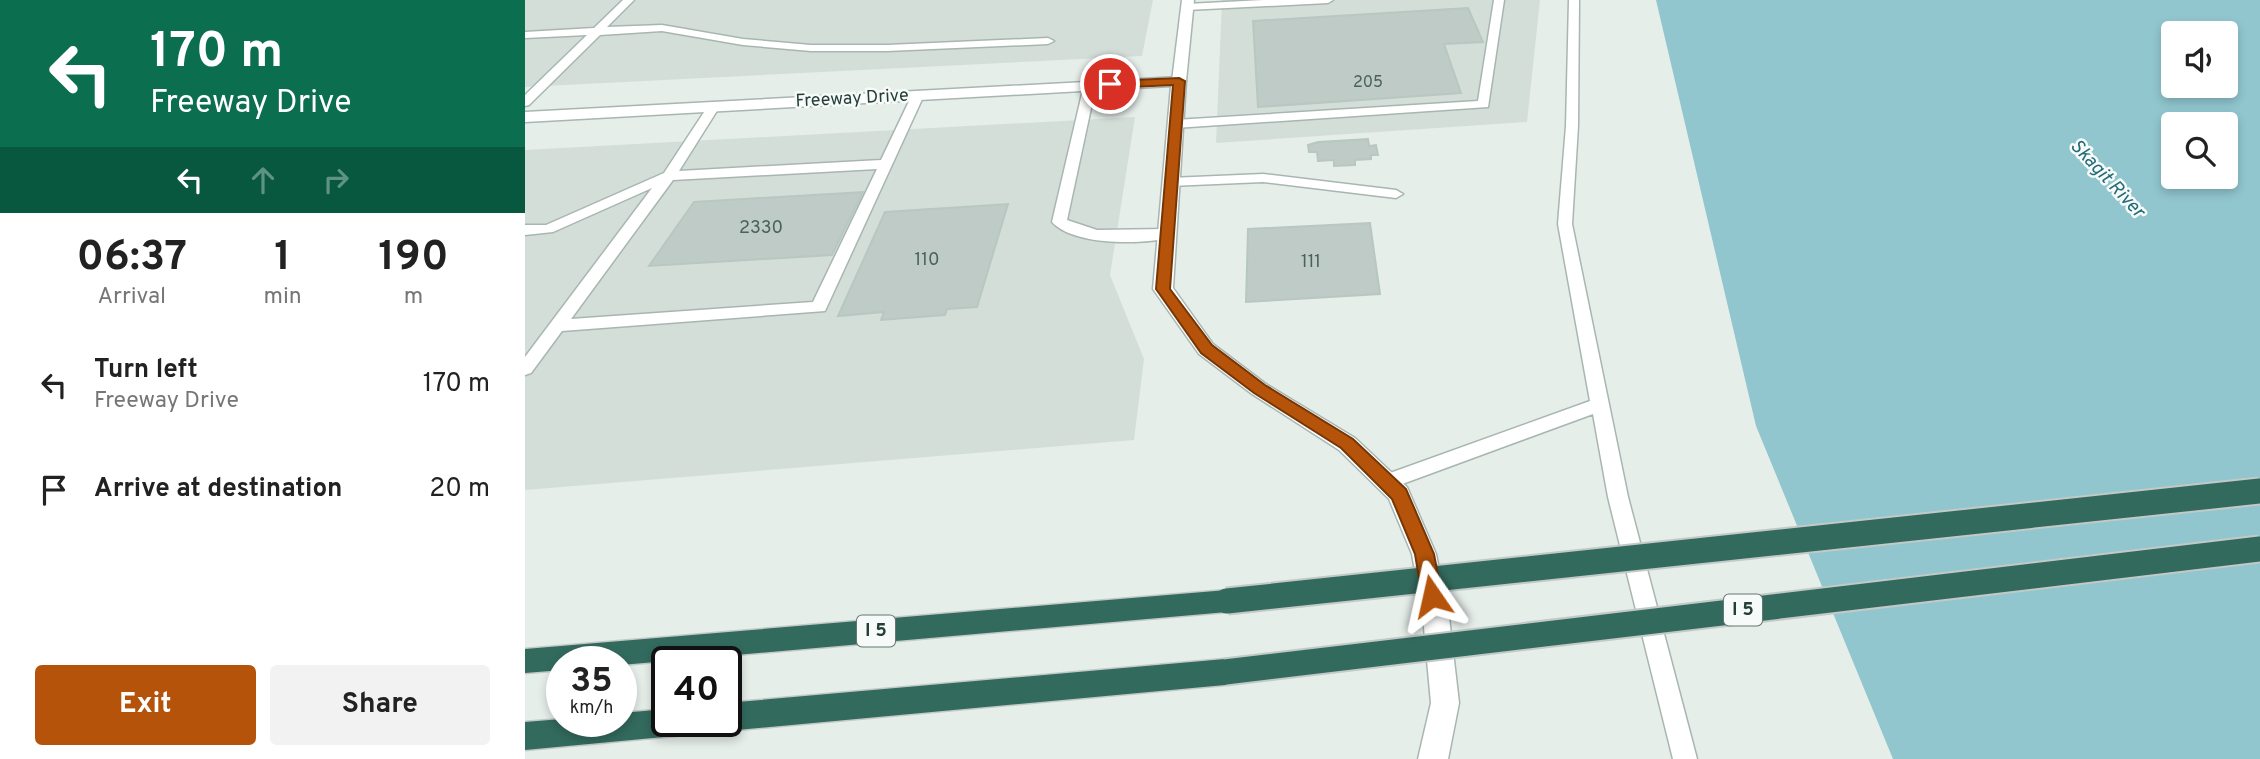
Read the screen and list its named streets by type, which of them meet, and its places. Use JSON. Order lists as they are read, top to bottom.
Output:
{
  "streets": {
    "highway": ["I 5"],
    "street": ["Freeway Drive"]
  },
  "water": ["Skagit River"],
  "house_numbers": [
    "205",
    "2330",
    "110",
    "111"
  ],
  "page": {
    "turn": ["170 m", "Freeway Drive"],
    "eta": [
      "06:37",
      "Arrival",
      "1",
      "min",
      "190",
      "m"
    ],
    "list": [
      {
        "name": "Turn left",
        "note": "Freeway Drive",
        "value": "170 m"
      },
      {
        "name": "Arrive at destination",
        "value": "20 m"
      }
    ],
    "speed": "35 km/h",
    "limit": "40",
    "buttons": ["Exit", "Share"]
  }
}
